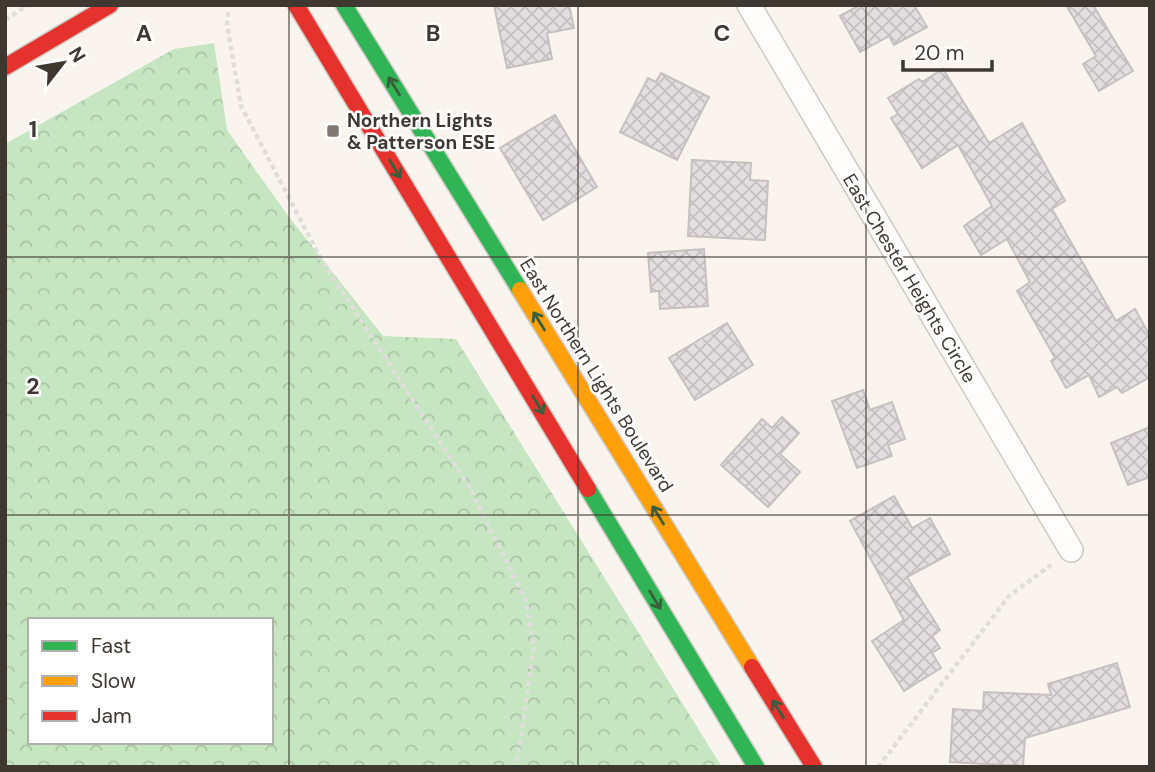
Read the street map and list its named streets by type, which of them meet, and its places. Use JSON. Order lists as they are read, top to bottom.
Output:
{
  "streets": {
    "main road": ["East Northern Lights Boulevard"],
    "street": ["East Chester Heights Circle"]
  },
  "places": {
    "transit": ["Northern Lights & Patterson ESE"]
  },
  "legend": ["Fast", "Slow", "Jam"],
  "scale_bar": "20 m",
  "north": "top right",
  "grid": {
    "columns": ["A", "B", "C"],
    "rows": ["1", "2"]
  }
}
